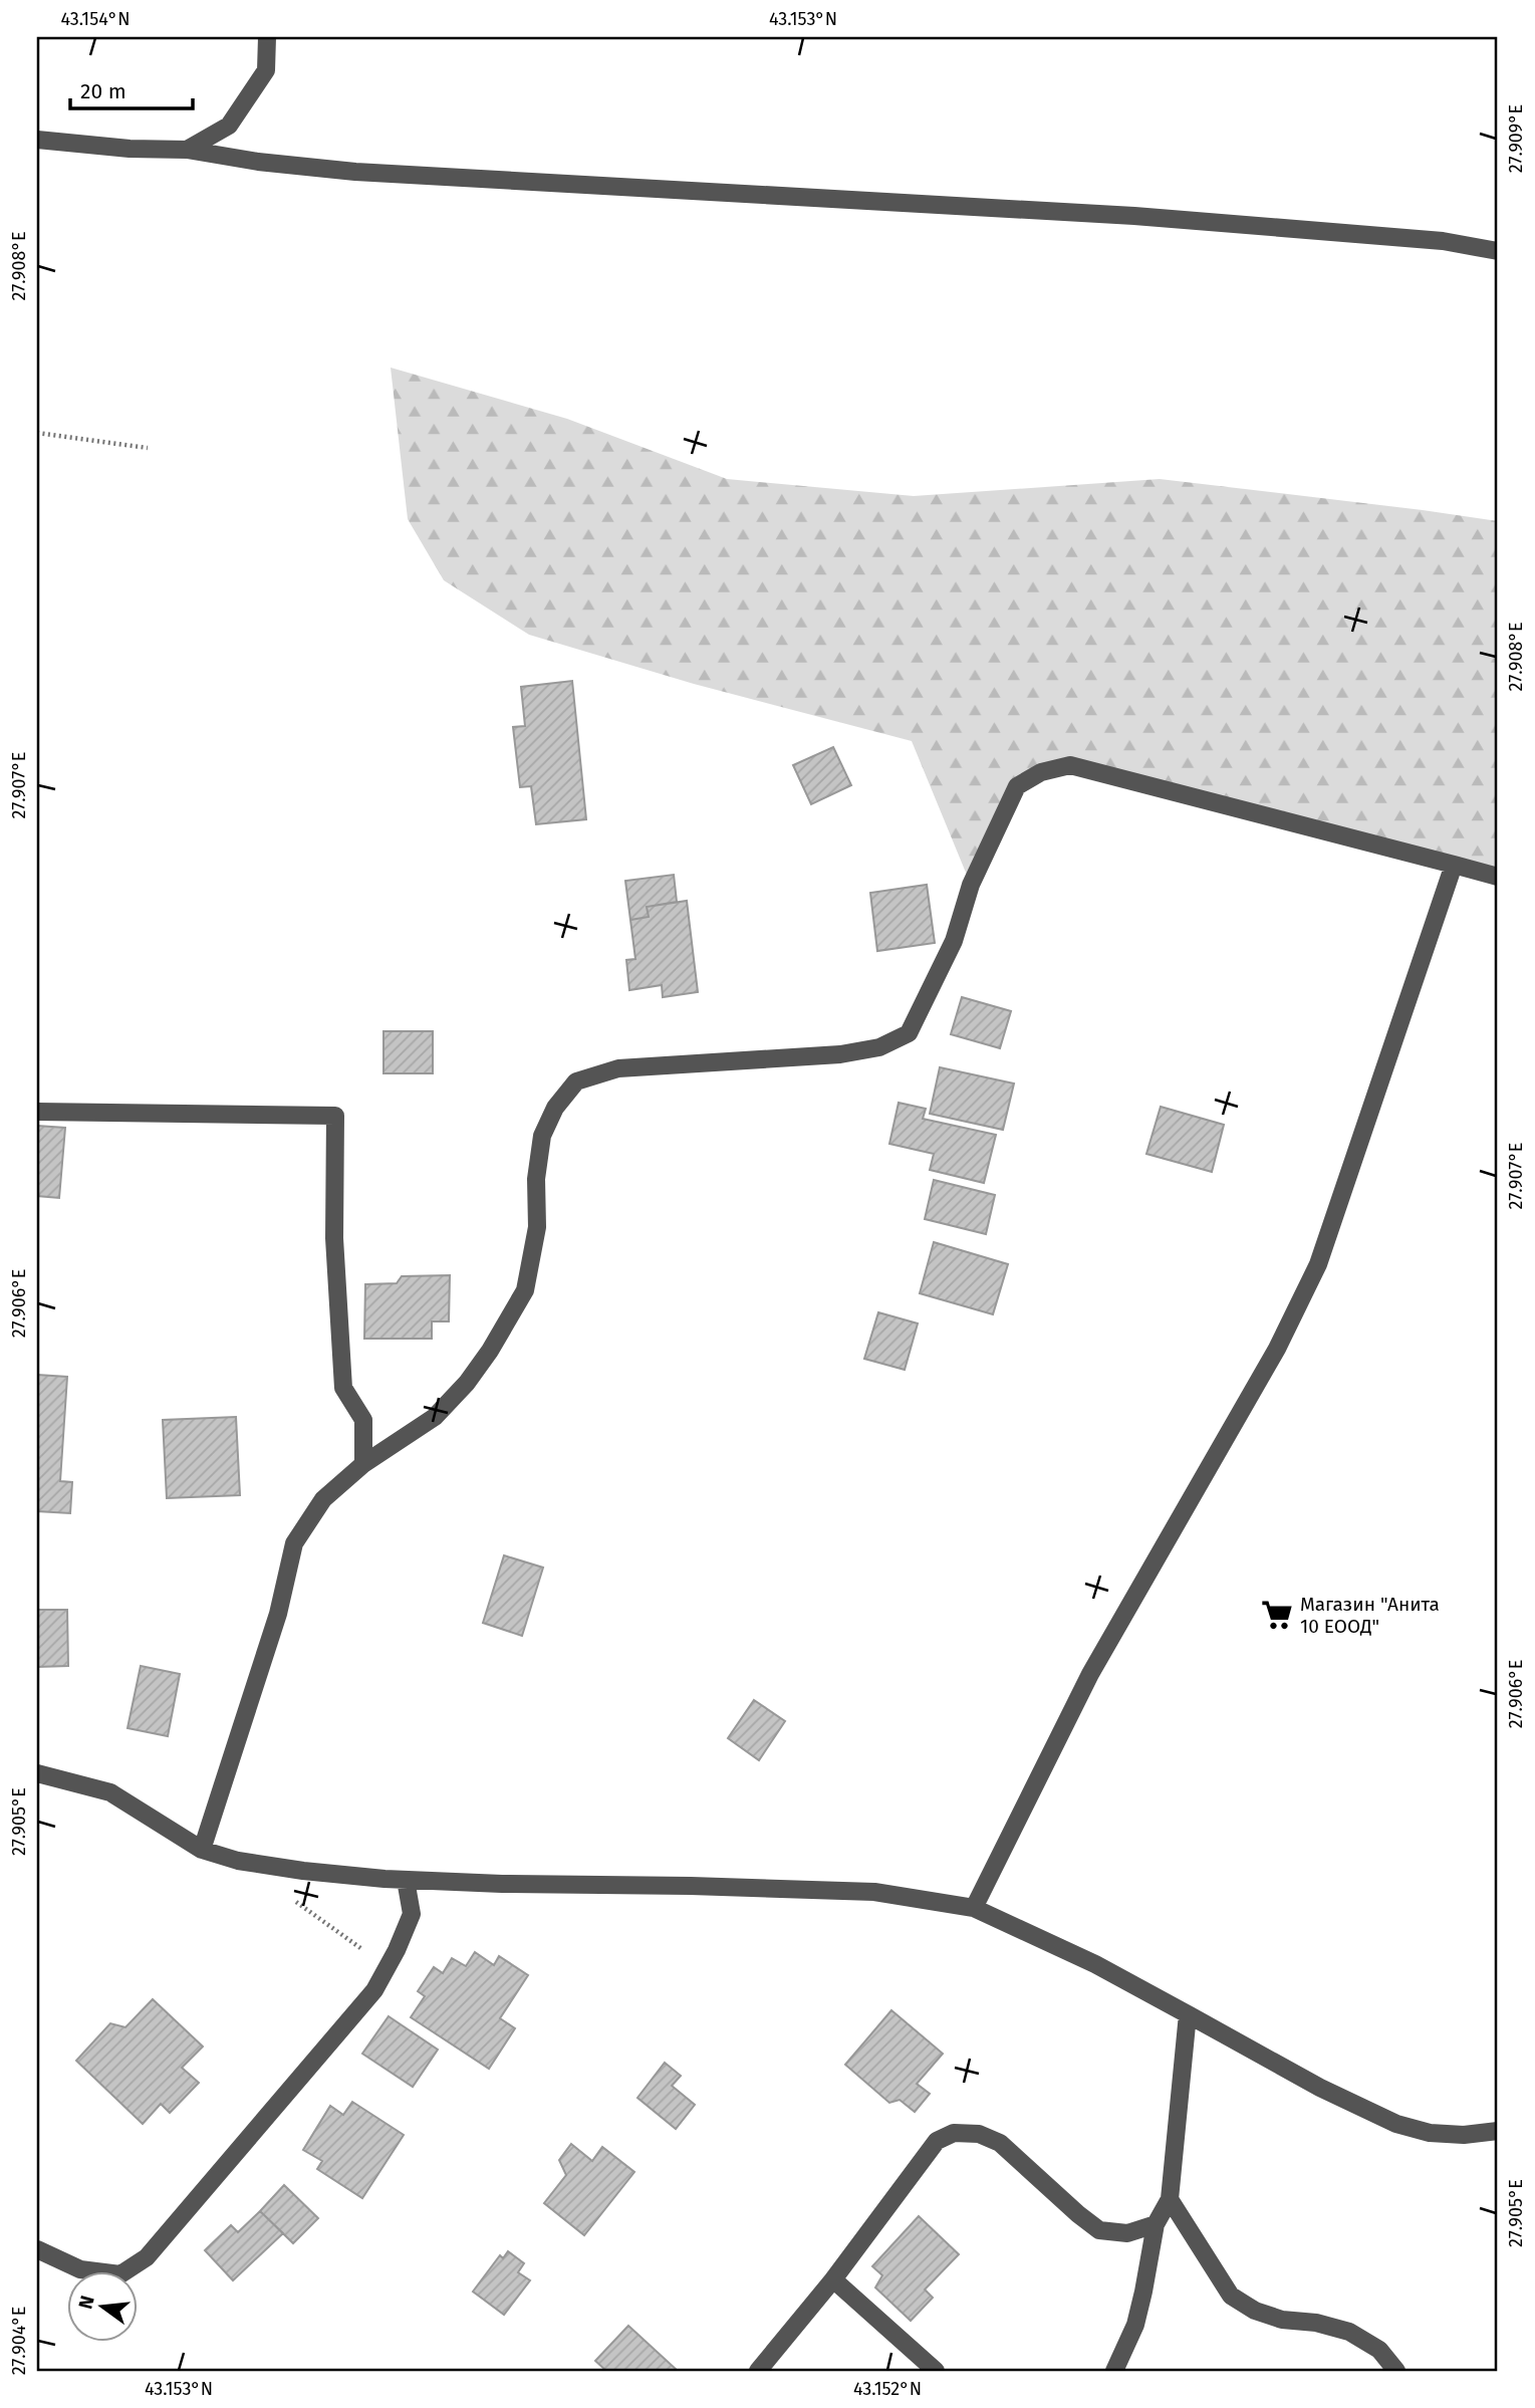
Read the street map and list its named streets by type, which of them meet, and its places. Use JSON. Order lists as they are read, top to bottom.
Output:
{
  "places": {
    "supermarket": ["Магазин \"Анита 10 ЕООД\""]
  },
  "scale_bar": "20 m",
  "north": "left",
  "coordinates": [
    "43.154°N",
    "43.153°N",
    "27.909°E",
    "27.908°E",
    "27.907°E",
    "27.906°E",
    "27.905°E",
    "27.904°E",
    "43.152°N"
  ]
}
